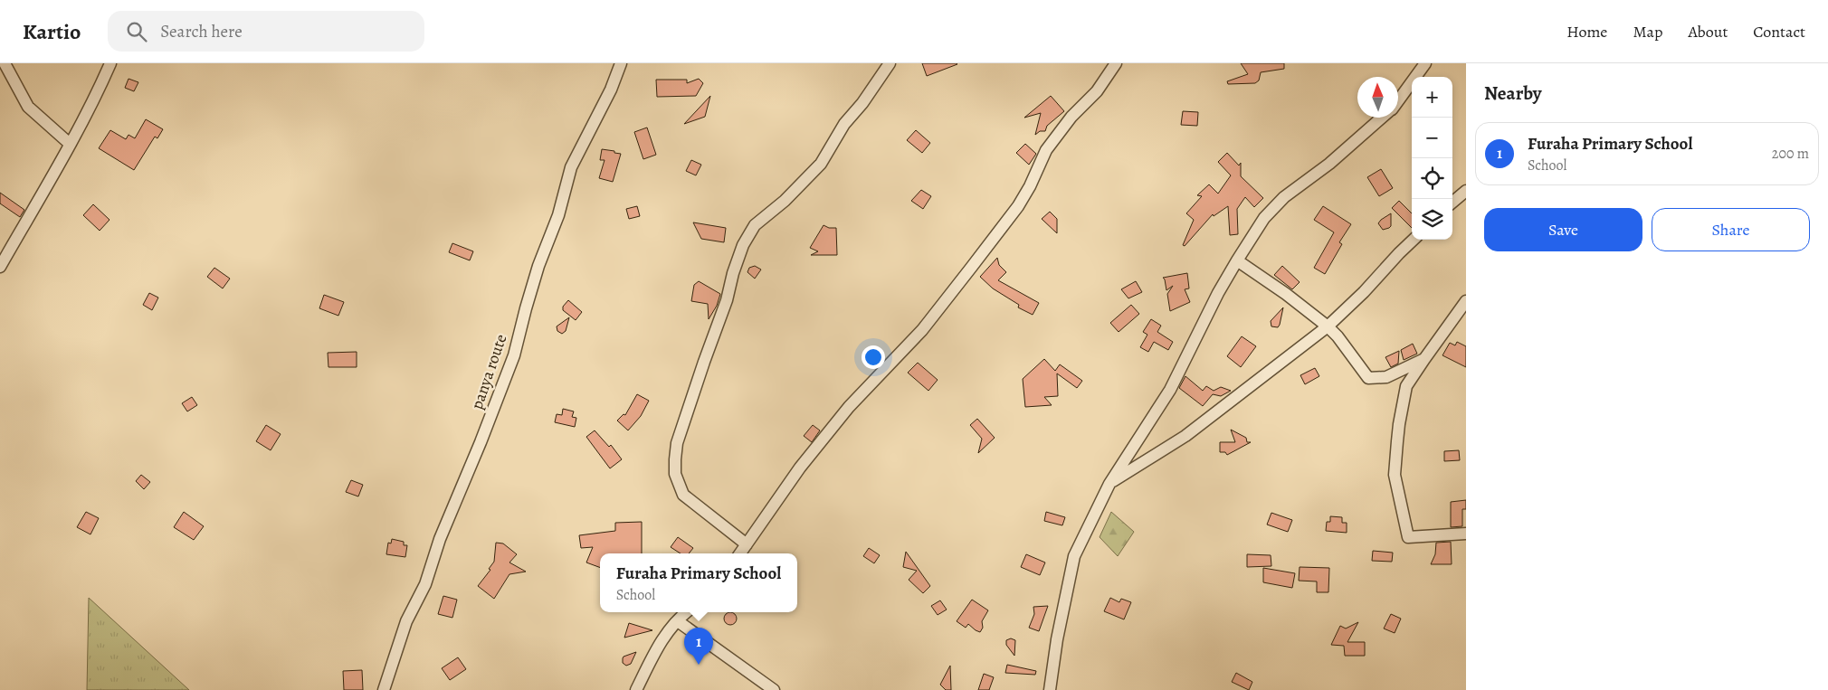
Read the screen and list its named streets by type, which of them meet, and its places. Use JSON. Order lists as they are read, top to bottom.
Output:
{
  "streets": {
    "street": ["panya route"]
  },
  "north": "top",
  "page": {
    "header": "Kartio",
    "search": "Search here",
    "nav": [
      "Home",
      "Map",
      "About",
      "Contact"
    ],
    "heading": "Nearby",
    "map_buttons": ["+", "−"],
    "list": [
      {
        "mark": "1",
        "name": "Furaha Primary School",
        "note": "School",
        "value": "200 m"
      }
    ],
    "buttons": ["Save", "Share"],
    "popup": ["Furaha Primary School", "School"],
    "pins": "1"
  }
}
